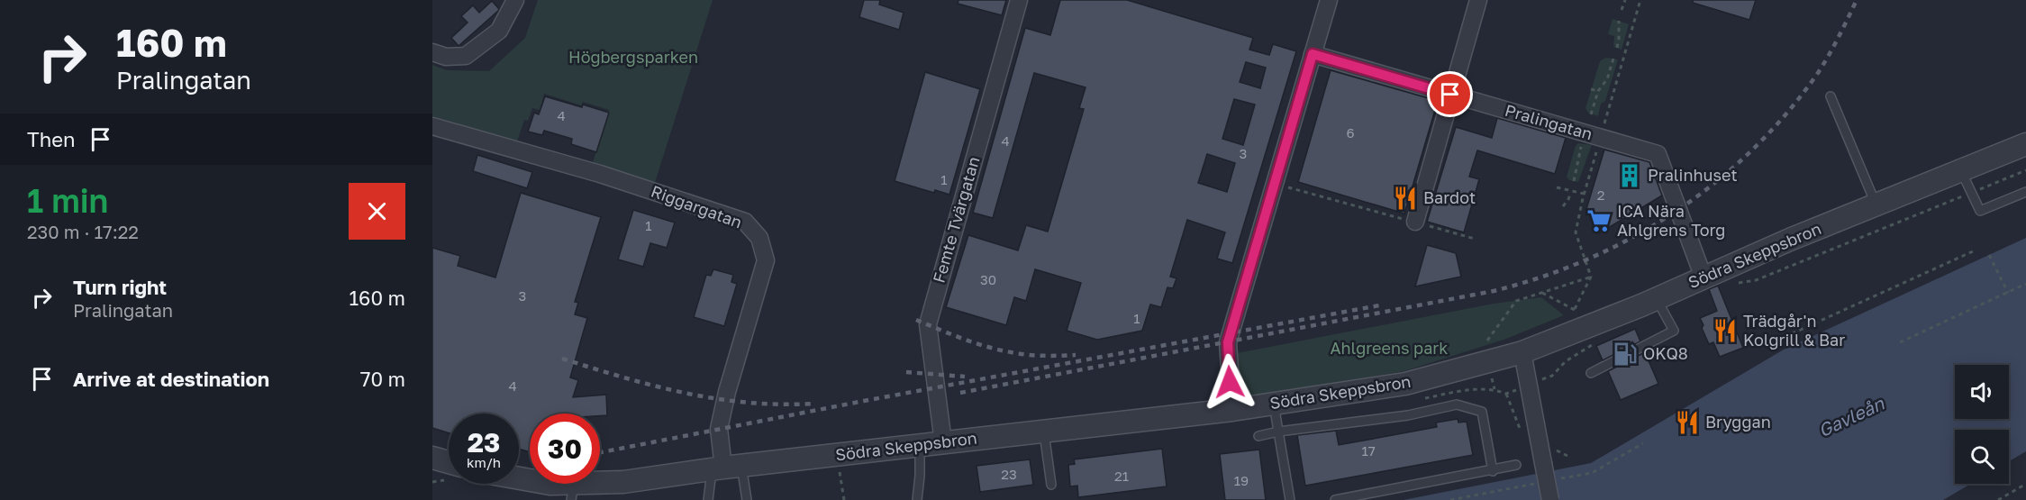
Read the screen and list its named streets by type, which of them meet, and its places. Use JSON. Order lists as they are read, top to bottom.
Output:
{
  "streets": {
    "street": [
      "Pralingatan",
      "Riggargatan",
      "Femte Tvärgatan",
      "Södra Skeppsbron"
    ]
  },
  "crossings": [
    ["Pralingatan", "Södra Skeppsbron"],
    ["Riggargatan", "Södra Skeppsbron"],
    ["Femte Tvärgatan", "Södra Skeppsbron"]
  ],
  "water": ["Gavleån"],
  "parks": ["Högbergsparken", "Ahlgreens park"],
  "places": {
    "building": ["Pralinhuset"],
    "restaurant": ["Bardot", "Trädgår'n Kolgrill & Bar", "Bryggan"],
    "supermarket": ["ICA Nära Ahlgrens Torg"],
    "fuel station": ["OKQ8"]
  },
  "house_numbers": [
    "4",
    "6",
    "4",
    "3",
    "1",
    "2",
    "1",
    "30",
    "3",
    "1",
    "4",
    "17",
    "23",
    "21",
    "19"
  ],
  "page": {
    "turn": ["160 m", "Pralingatan"],
    "then": "Then",
    "heading": ["1 min", "230 m · 17:22"],
    "list": [
      {
        "name": "Turn right",
        "note": "Pralingatan",
        "value": "160 m"
      },
      {
        "name": "Arrive at destination",
        "value": "70 m"
      }
    ],
    "speed": "23 km/h",
    "limit": "30"
  }
}
